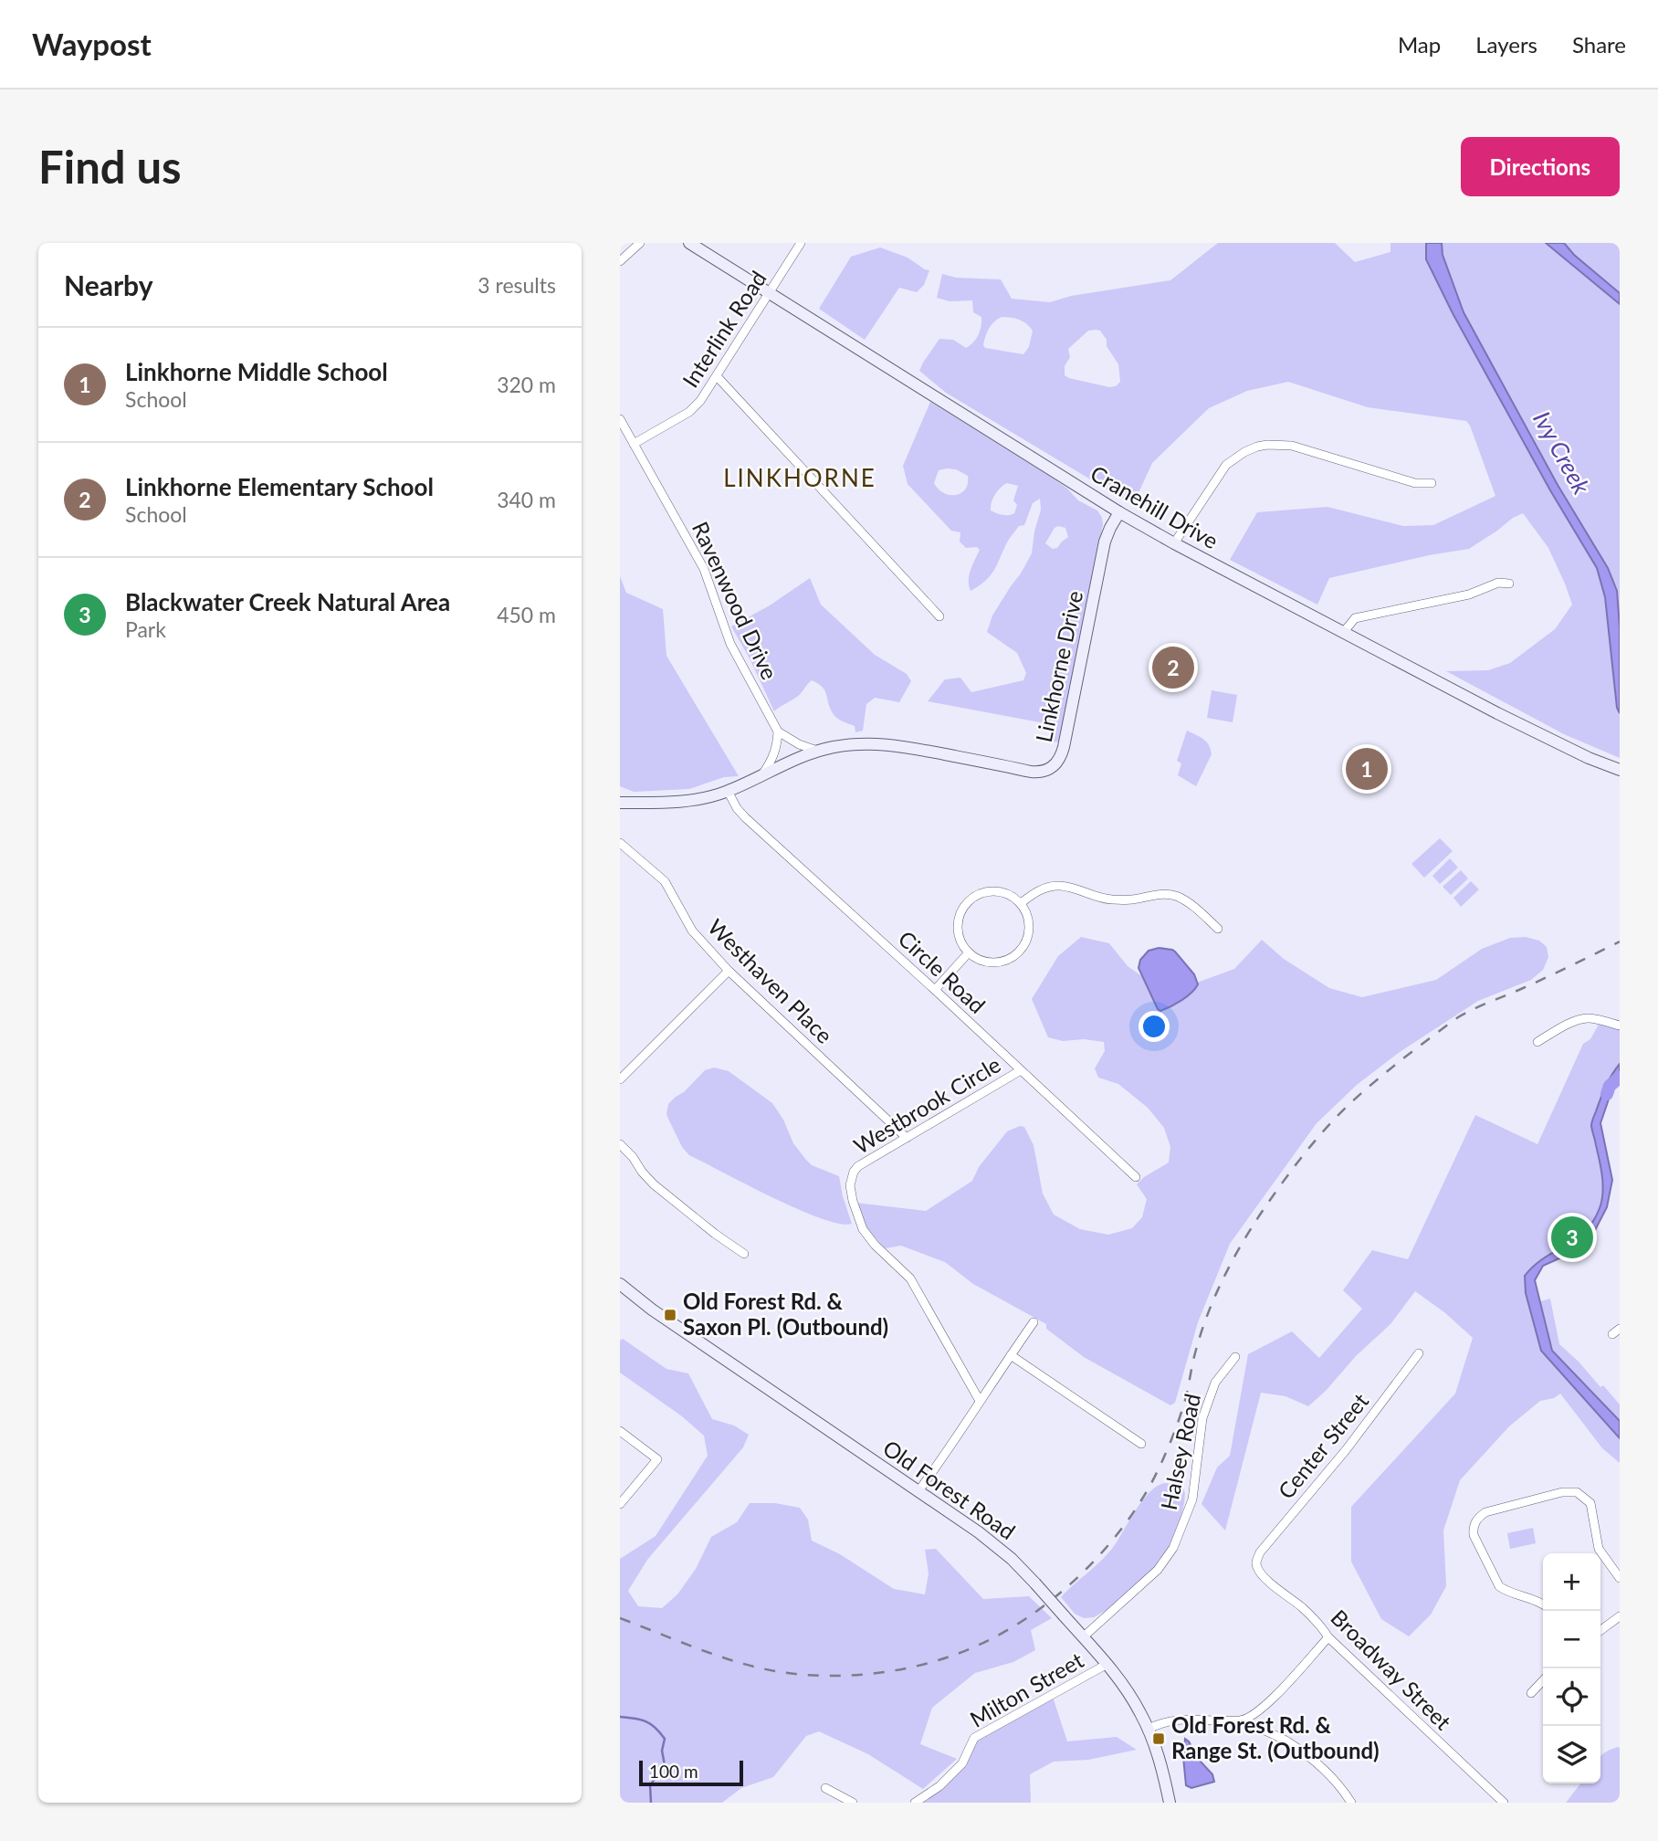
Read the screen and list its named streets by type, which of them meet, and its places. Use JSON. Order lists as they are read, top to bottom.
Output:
{
  "streets": {
    "main road": ["Cranehill Drive", "Linkhorne Drive", "Old Forest Road"],
    "street": [
      "Interlink Road",
      "Ravenwood Drive",
      "Circle Road",
      "Westhaven Place",
      "Westbrook Circle",
      "Center Street",
      "Halsey Road",
      "Broadway Street",
      "Milton Street"
    ]
  },
  "crossings": [
    ["Interlink Road", "Cranehill Drive"],
    ["Interlink Road", "Ravenwood Drive"],
    ["Cranehill Drive", "Linkhorne Drive"],
    ["Linkhorne Drive", "Circle Road"],
    ["Circle Road", "Westbrook Circle"],
    ["Westhaven Place", "Westbrook Circle"],
    ["Center Street", "Broadway Street"],
    ["Halsey Road", "Old Forest Road"],
    ["Old Forest Road", "Milton Street"]
  ],
  "districts": ["LINKHORNE"],
  "water": ["Ivy Creek"],
  "places": {
    "transit": ["Old Forest Rd. & Saxon Pl. (Outbound)", "Old Forest Rd. & Range St. (Outbound)"]
  },
  "scale_bar": "100 m",
  "page": {
    "header": "Waypost",
    "nav": ["Map", "Layers", "Share"],
    "buttons": "Directions",
    "title": "Find us",
    "heading": ["Nearby", "3 results"],
    "list": [
      {
        "mark": "1",
        "name": "Linkhorne Middle School",
        "note": "School",
        "value": "320 m"
      },
      {
        "mark": "2",
        "name": "Linkhorne Elementary School",
        "note": "School",
        "value": "340 m"
      },
      {
        "mark": "3",
        "name": "Blackwater Creek Natural Area",
        "note": "Park",
        "value": "450 m"
      }
    ],
    "pins": ["2", "1", "3"],
    "map_buttons": ["+", "−"],
    "scale": "100 m"
  }
}
